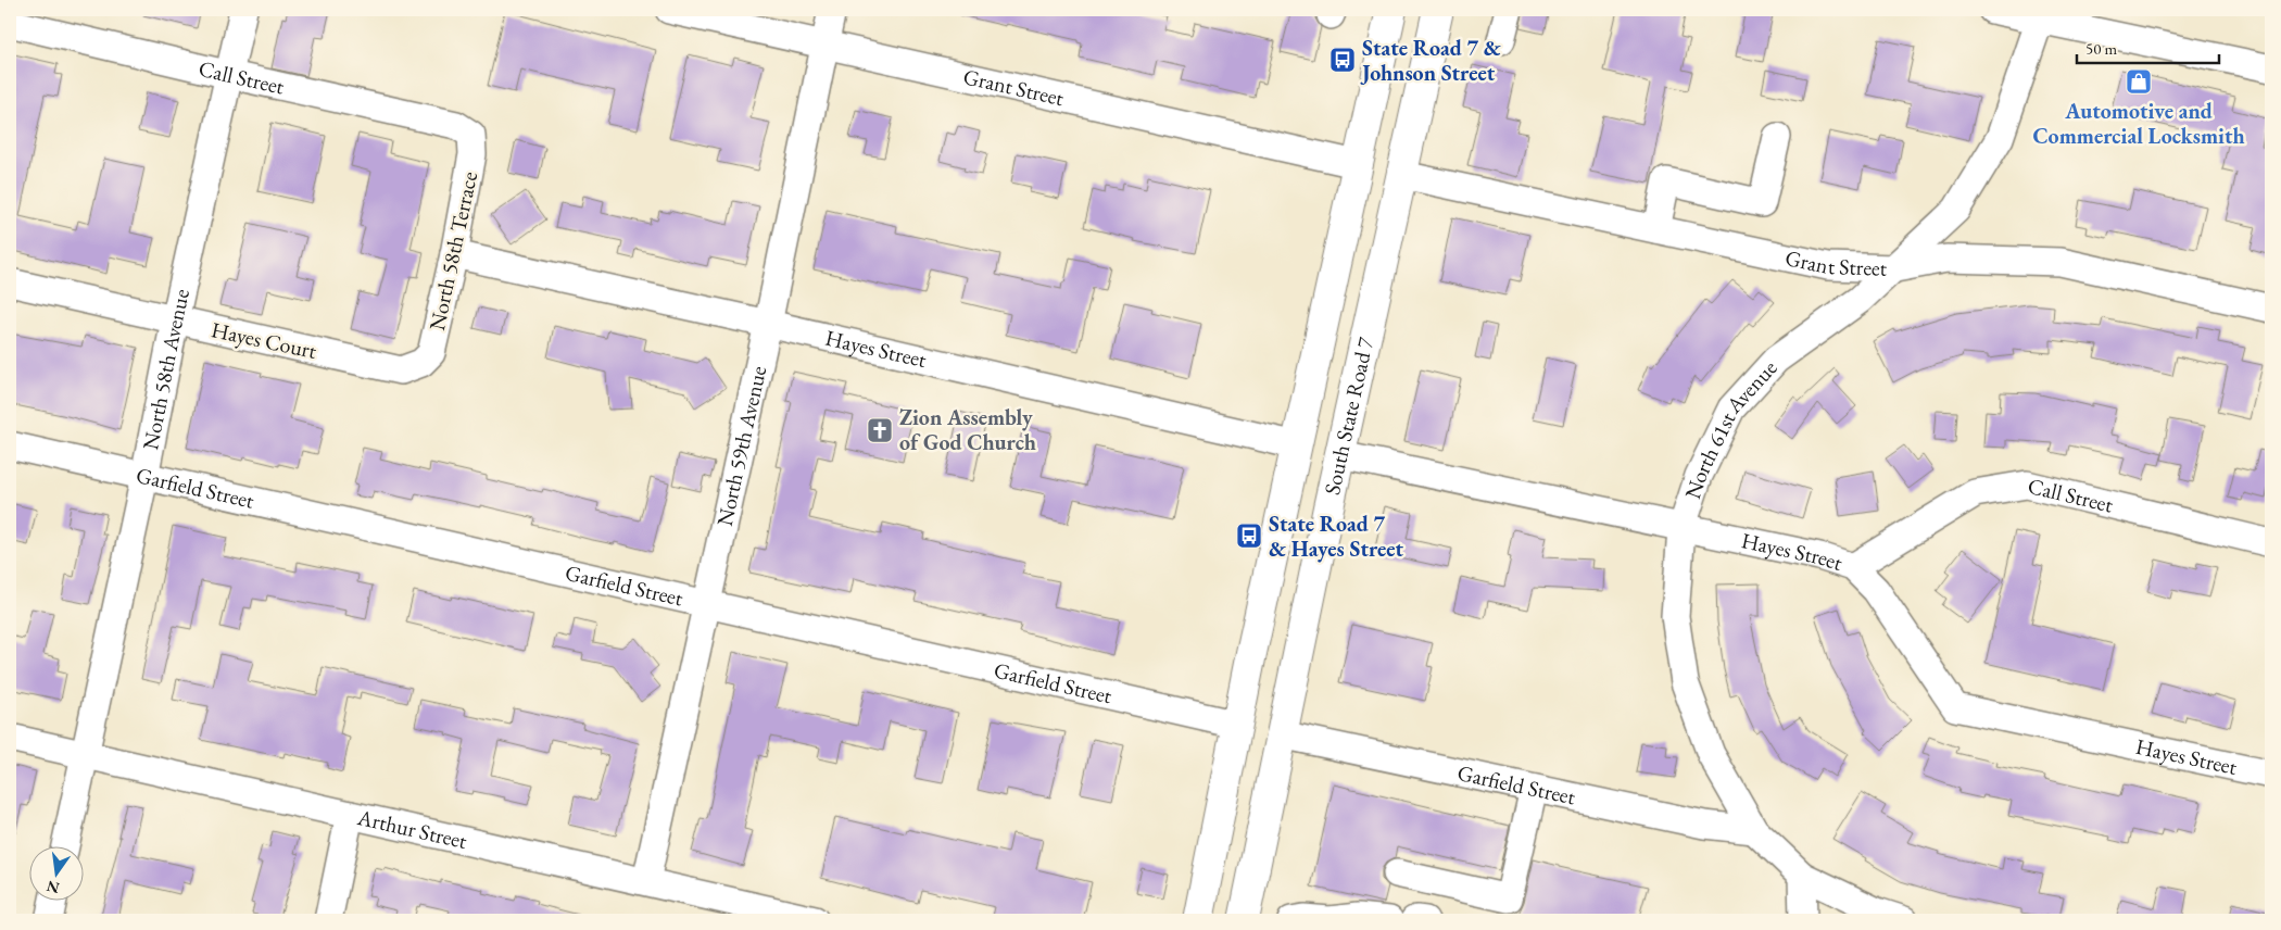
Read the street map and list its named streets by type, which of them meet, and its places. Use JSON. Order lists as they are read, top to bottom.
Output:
{
  "streets": {
    "main road": ["South State Road 7"],
    "street": [
      "Call Street",
      "Grant Street",
      "North 58th Terrace",
      "Hayes Court",
      "Hayes Street",
      "North 58th Avenue",
      "North 61st Avenue",
      "North 59th Avenue",
      "Garfield Street",
      "Arthur Street"
    ]
  },
  "crossings": [
    ["Call Street", "North 58th Terrace"],
    ["Call Street", "Hayes Street"],
    ["Call Street", "North 58th Avenue"],
    ["Grant Street", "South State Road 7"],
    ["Grant Street", "North 61st Avenue"],
    ["Grant Street", "North 59th Avenue"],
    ["North 58th Terrace", "Hayes Court"],
    ["North 58th Terrace", "Hayes Street"],
    ["Hayes Court", "North 58th Avenue"],
    ["Hayes Street", "South State Road 7"],
    ["Hayes Street", "North 61st Avenue"],
    ["Hayes Street", "North 59th Avenue"],
    ["North 58th Avenue", "Garfield Street"],
    ["North 58th Avenue", "Arthur Street"],
    ["South State Road 7", "Garfield Street"],
    ["North 61st Avenue", "Garfield Street"],
    ["North 59th Avenue", "Garfield Street"],
    ["North 59th Avenue", "Arthur Street"]
  ],
  "places": {
    "bus stop": ["State Road 7 & Johnson Street", "State Road 7 & Hayes Street"],
    "shop": ["Automotive and Commercial Locksmith"],
    "church": ["Zion Assembly of God Church"]
  },
  "scale_bar": "50 m",
  "north": "bottom"
}
